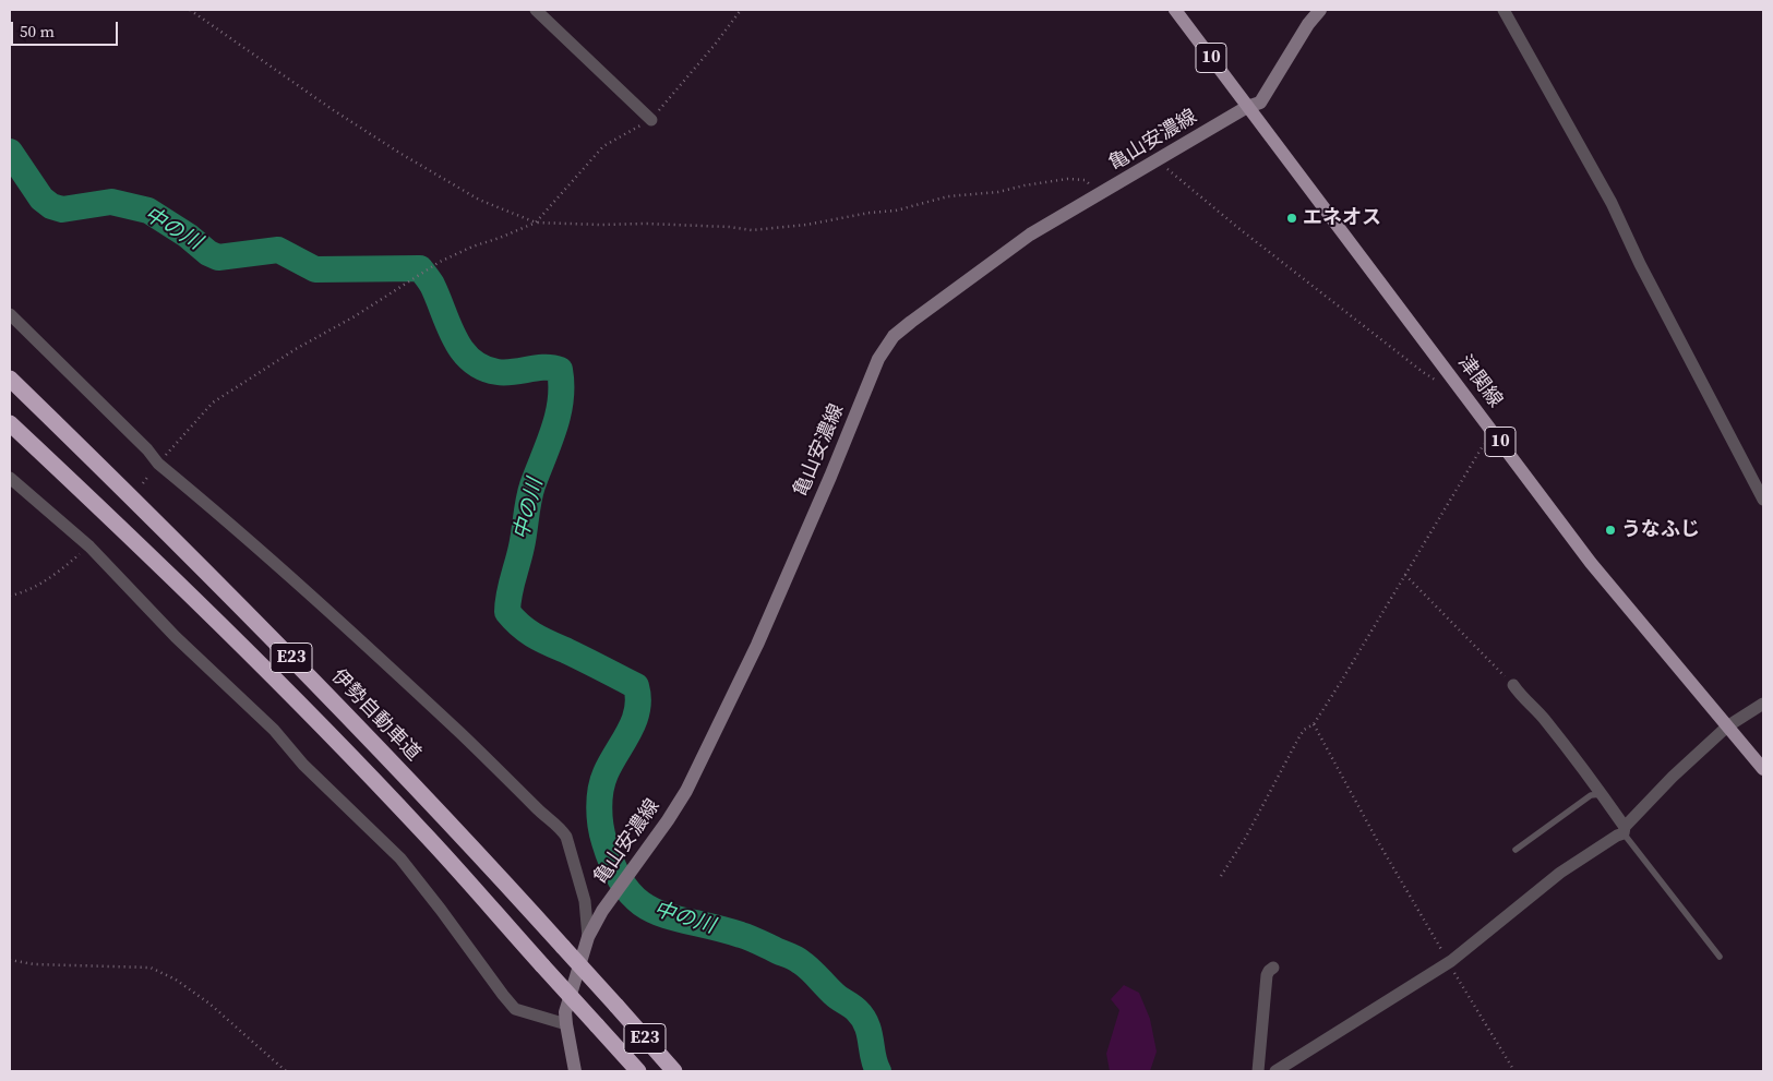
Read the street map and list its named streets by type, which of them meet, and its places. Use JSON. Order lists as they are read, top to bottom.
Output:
{
  "streets": {
    "highway": ["E23", "伊勢自動車道"],
    "main road": ["10", "亀山安濃線", "津関線"]
  },
  "crossings": [
    ["亀山安濃線", "津関線"]
  ],
  "water": ["中の川"],
  "places": ["エネオス", "うなふじ"],
  "scale_bar": "50 m"
}
